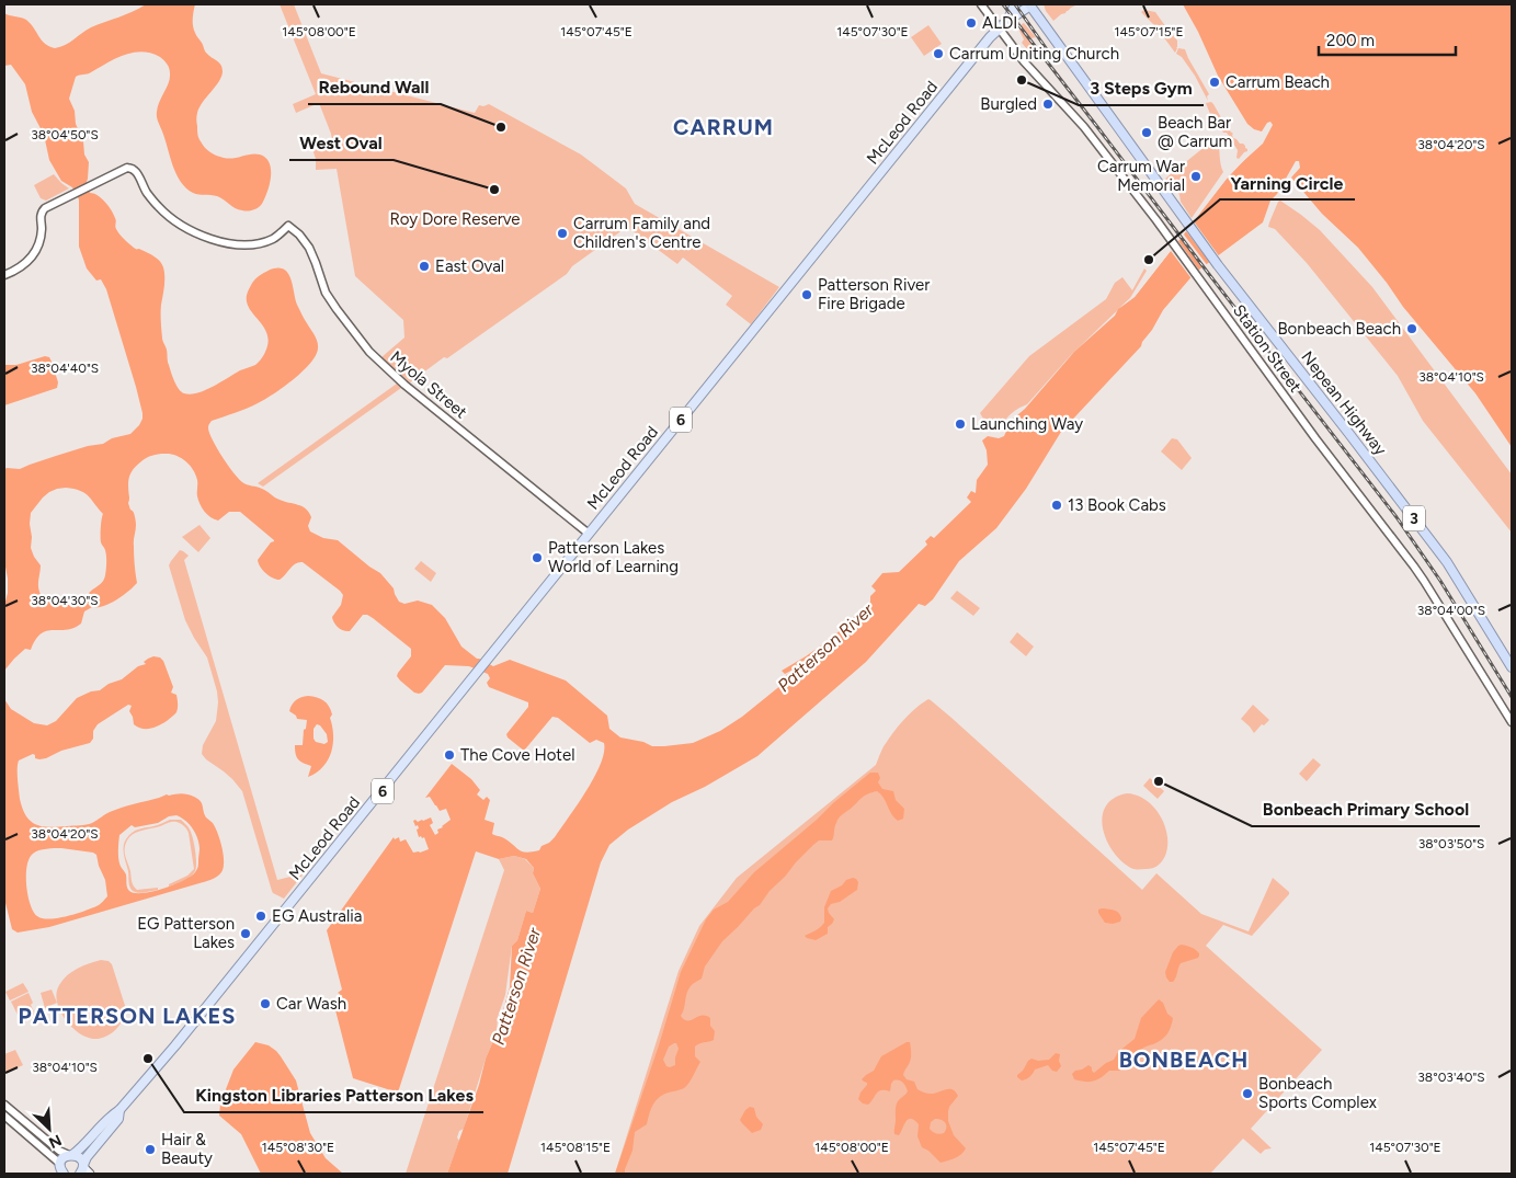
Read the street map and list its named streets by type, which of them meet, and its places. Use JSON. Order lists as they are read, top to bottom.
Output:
{
  "streets": {
    "highway": ["Nepean Highway", "3"],
    "main road": ["McLeod Road", "6"],
    "street": ["Station Street", "Myola Street"]
  },
  "crossings": [
    ["McLeod Road", "Station Street"],
    ["McLeod Road", "Myola Street"],
    ["McLeod Road", "Nepean Highway"],
    ["McLeod Road", "6"]
  ],
  "districts": ["CARRUM", "PATTERSON LAKES", "BONBEACH"],
  "water": ["Patterson River"],
  "parks": ["Roy Dore Reserve"],
  "places": [
    "ALDI",
    "Carrum Uniting Church",
    "3 Steps Gym",
    "Carrum Beach",
    "Burgled",
    "Rebound Wall",
    "Beach Bar @ Carrum",
    "Carrum War Memorial",
    "West Oval",
    "Carrum Family and Children's Centre",
    "Yarning Circle",
    "East Oval",
    "Patterson River Fire Brigade",
    "Bonbeach Beach",
    "Launching Way",
    "13 Book Cabs",
    "Patterson Lakes World of Learning",
    "The Cove Hotel",
    "Bonbeach Primary School",
    "EG Australia",
    "EG Patterson Lakes",
    "Car Wash",
    "Kingston Libraries Patterson Lakes",
    "Bonbeach Sports Complex",
    "Hair & Beauty"
  ],
  "scale_bar": "200 m",
  "north": "bottom right",
  "coordinates": [
    "145°08'00\"E",
    "145°07'45\"E",
    "145°07'30\"E",
    "145°07'15\"E",
    "38°04'50\"S",
    "38°04'20\"S",
    "38°04'40\"S",
    "38°04'10\"S",
    "38°04'30\"S",
    "38°04'00\"S",
    "38°03'50\"S",
    "38°03'40\"S",
    "145°08'30\"E",
    "145°08'15\"E"
  ]
}
